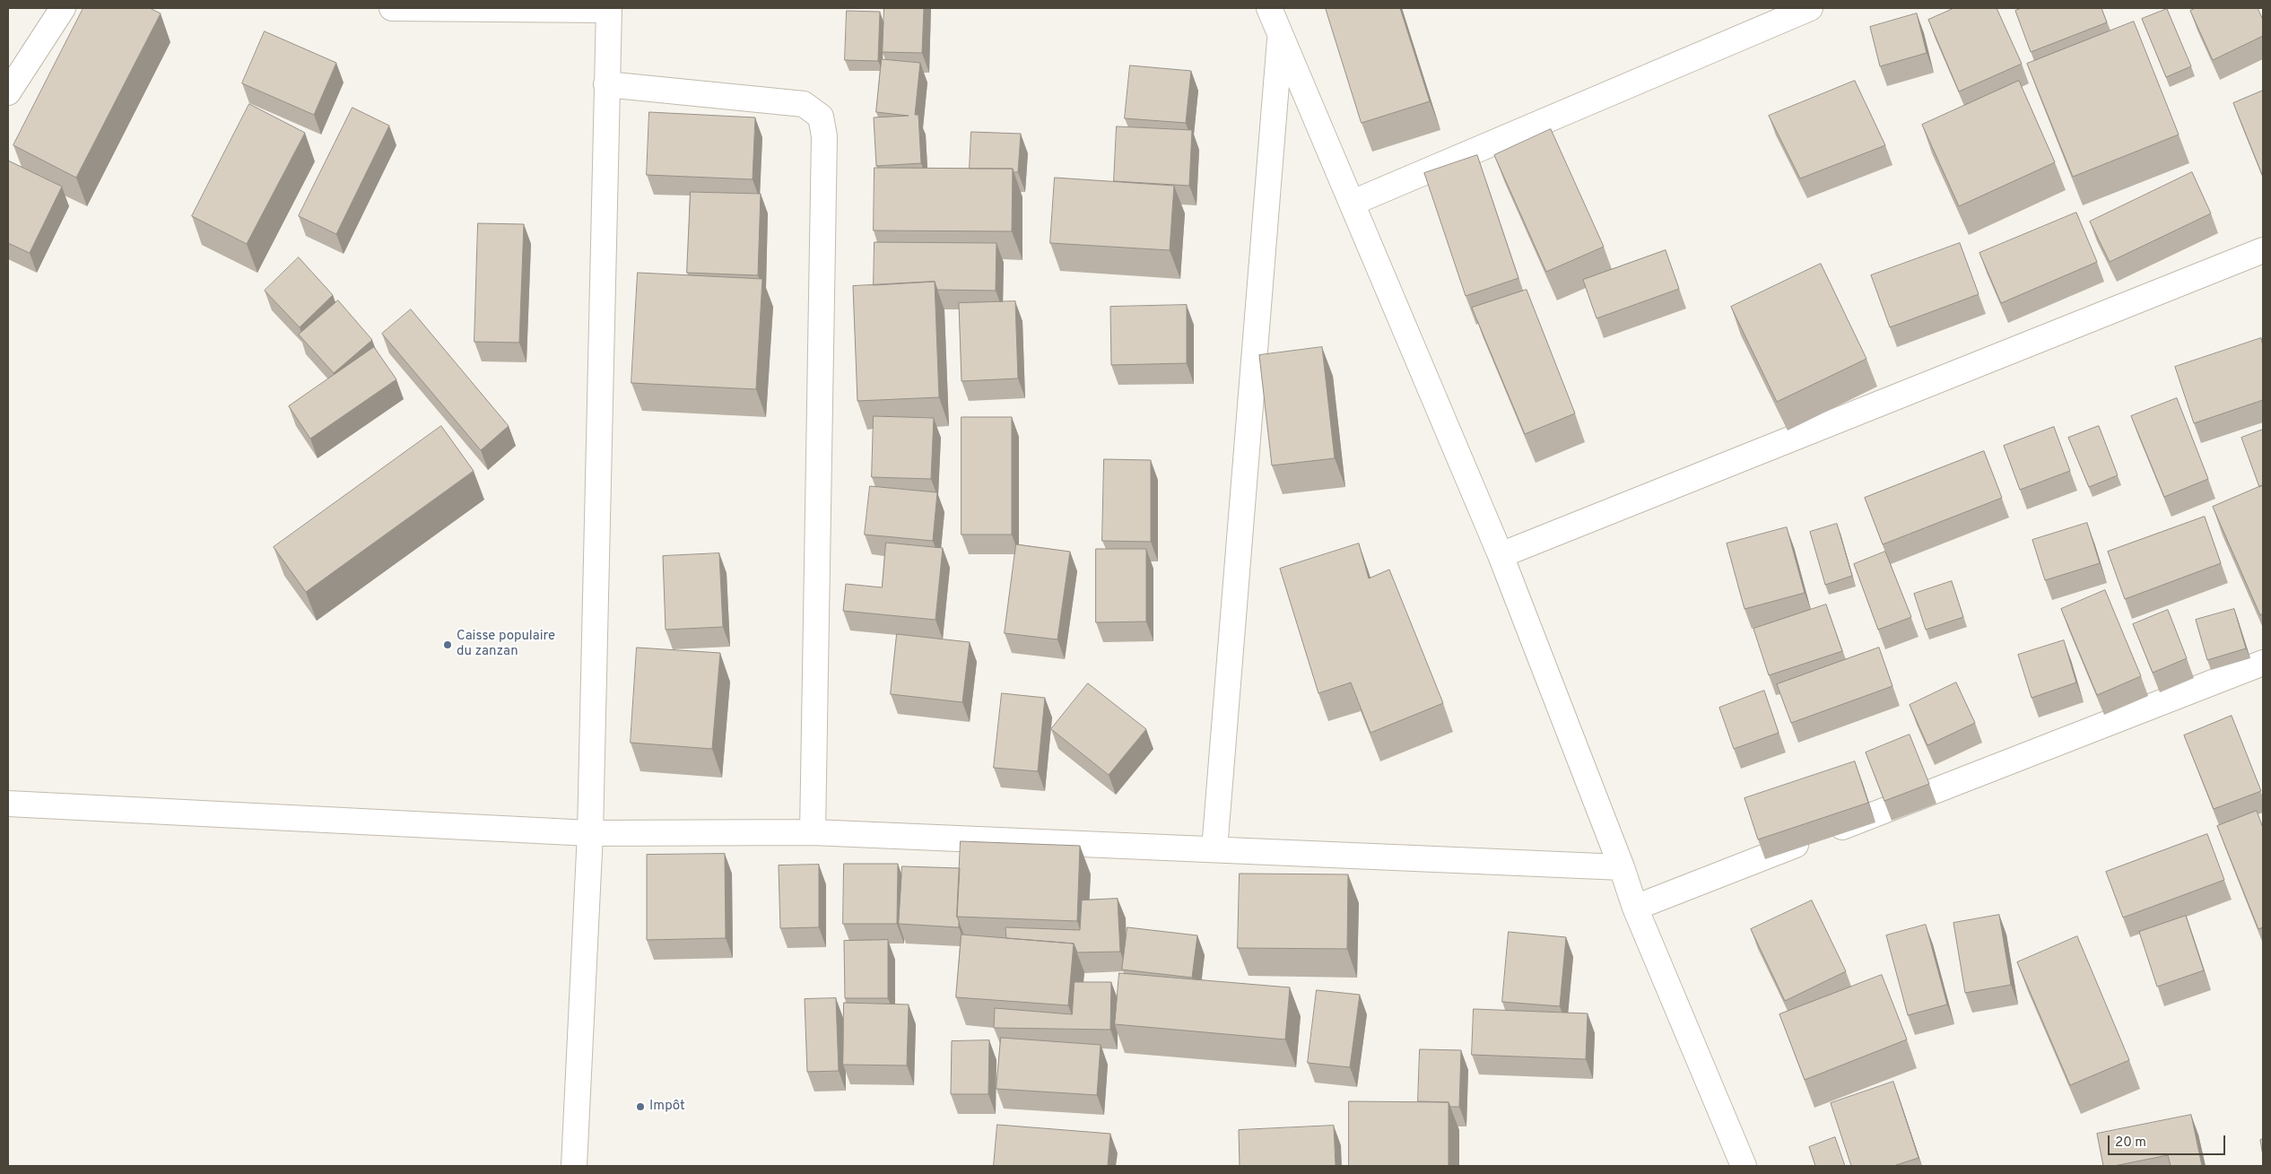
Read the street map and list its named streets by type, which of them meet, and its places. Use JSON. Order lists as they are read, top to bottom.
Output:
{
  "places": ["Caisse populaire du zanzan", "Impôt"],
  "scale_bar": "20 m"
}
